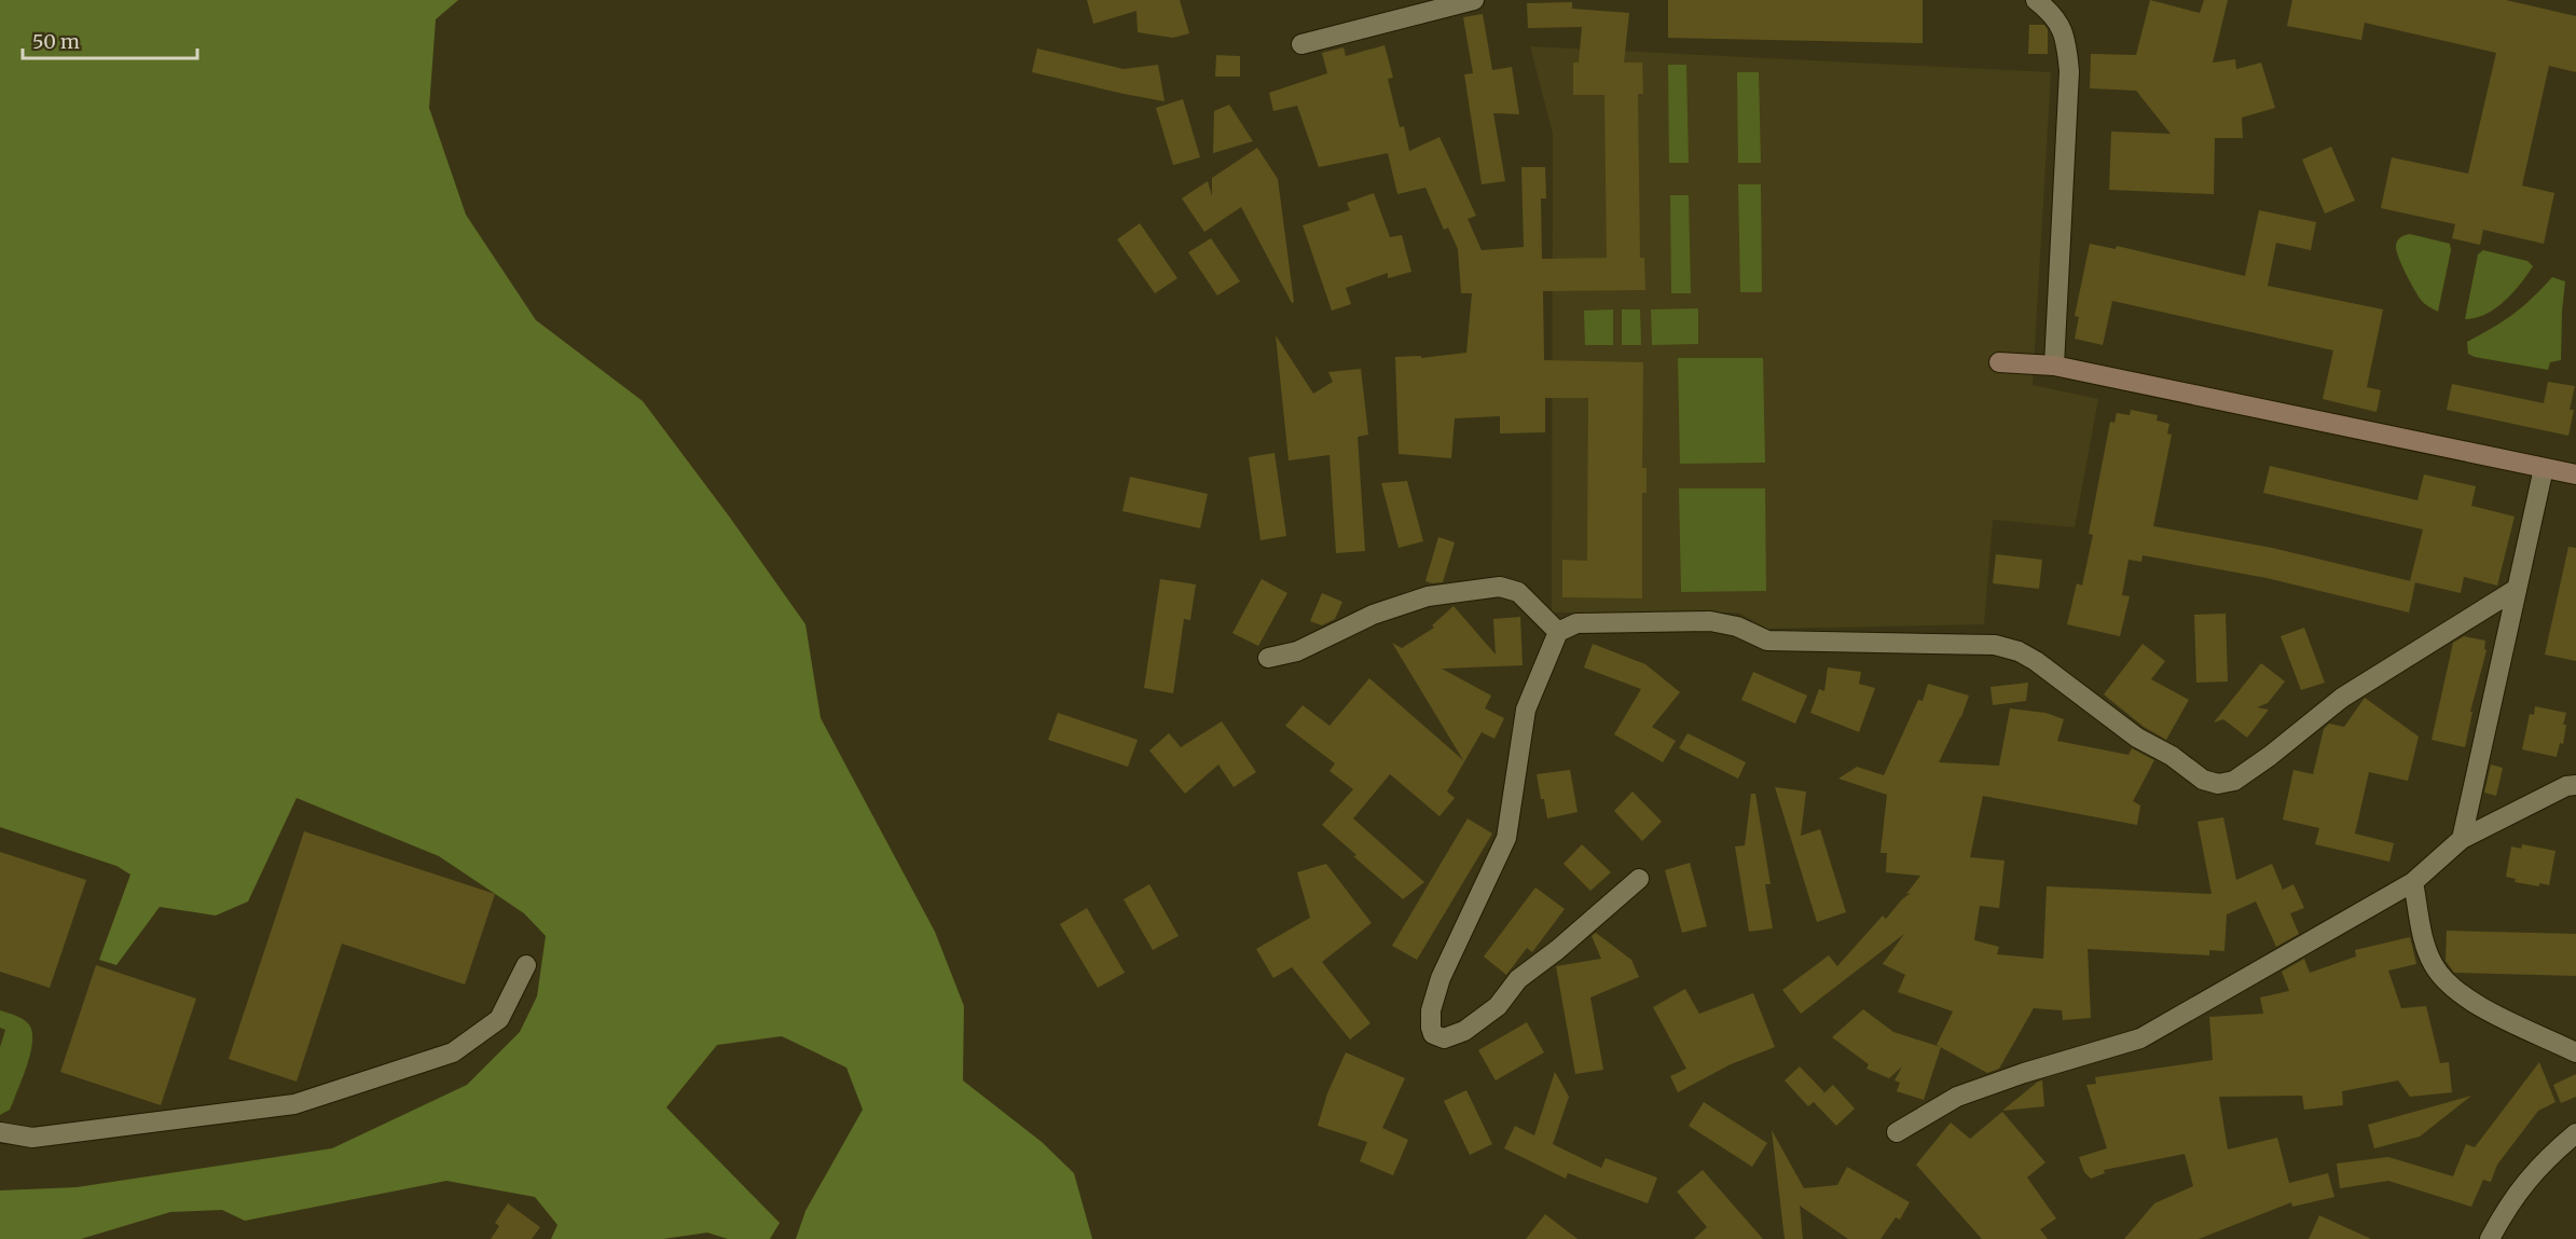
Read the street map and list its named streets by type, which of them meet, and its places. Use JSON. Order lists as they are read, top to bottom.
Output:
{
  "scale_bar": "50 m"
}
